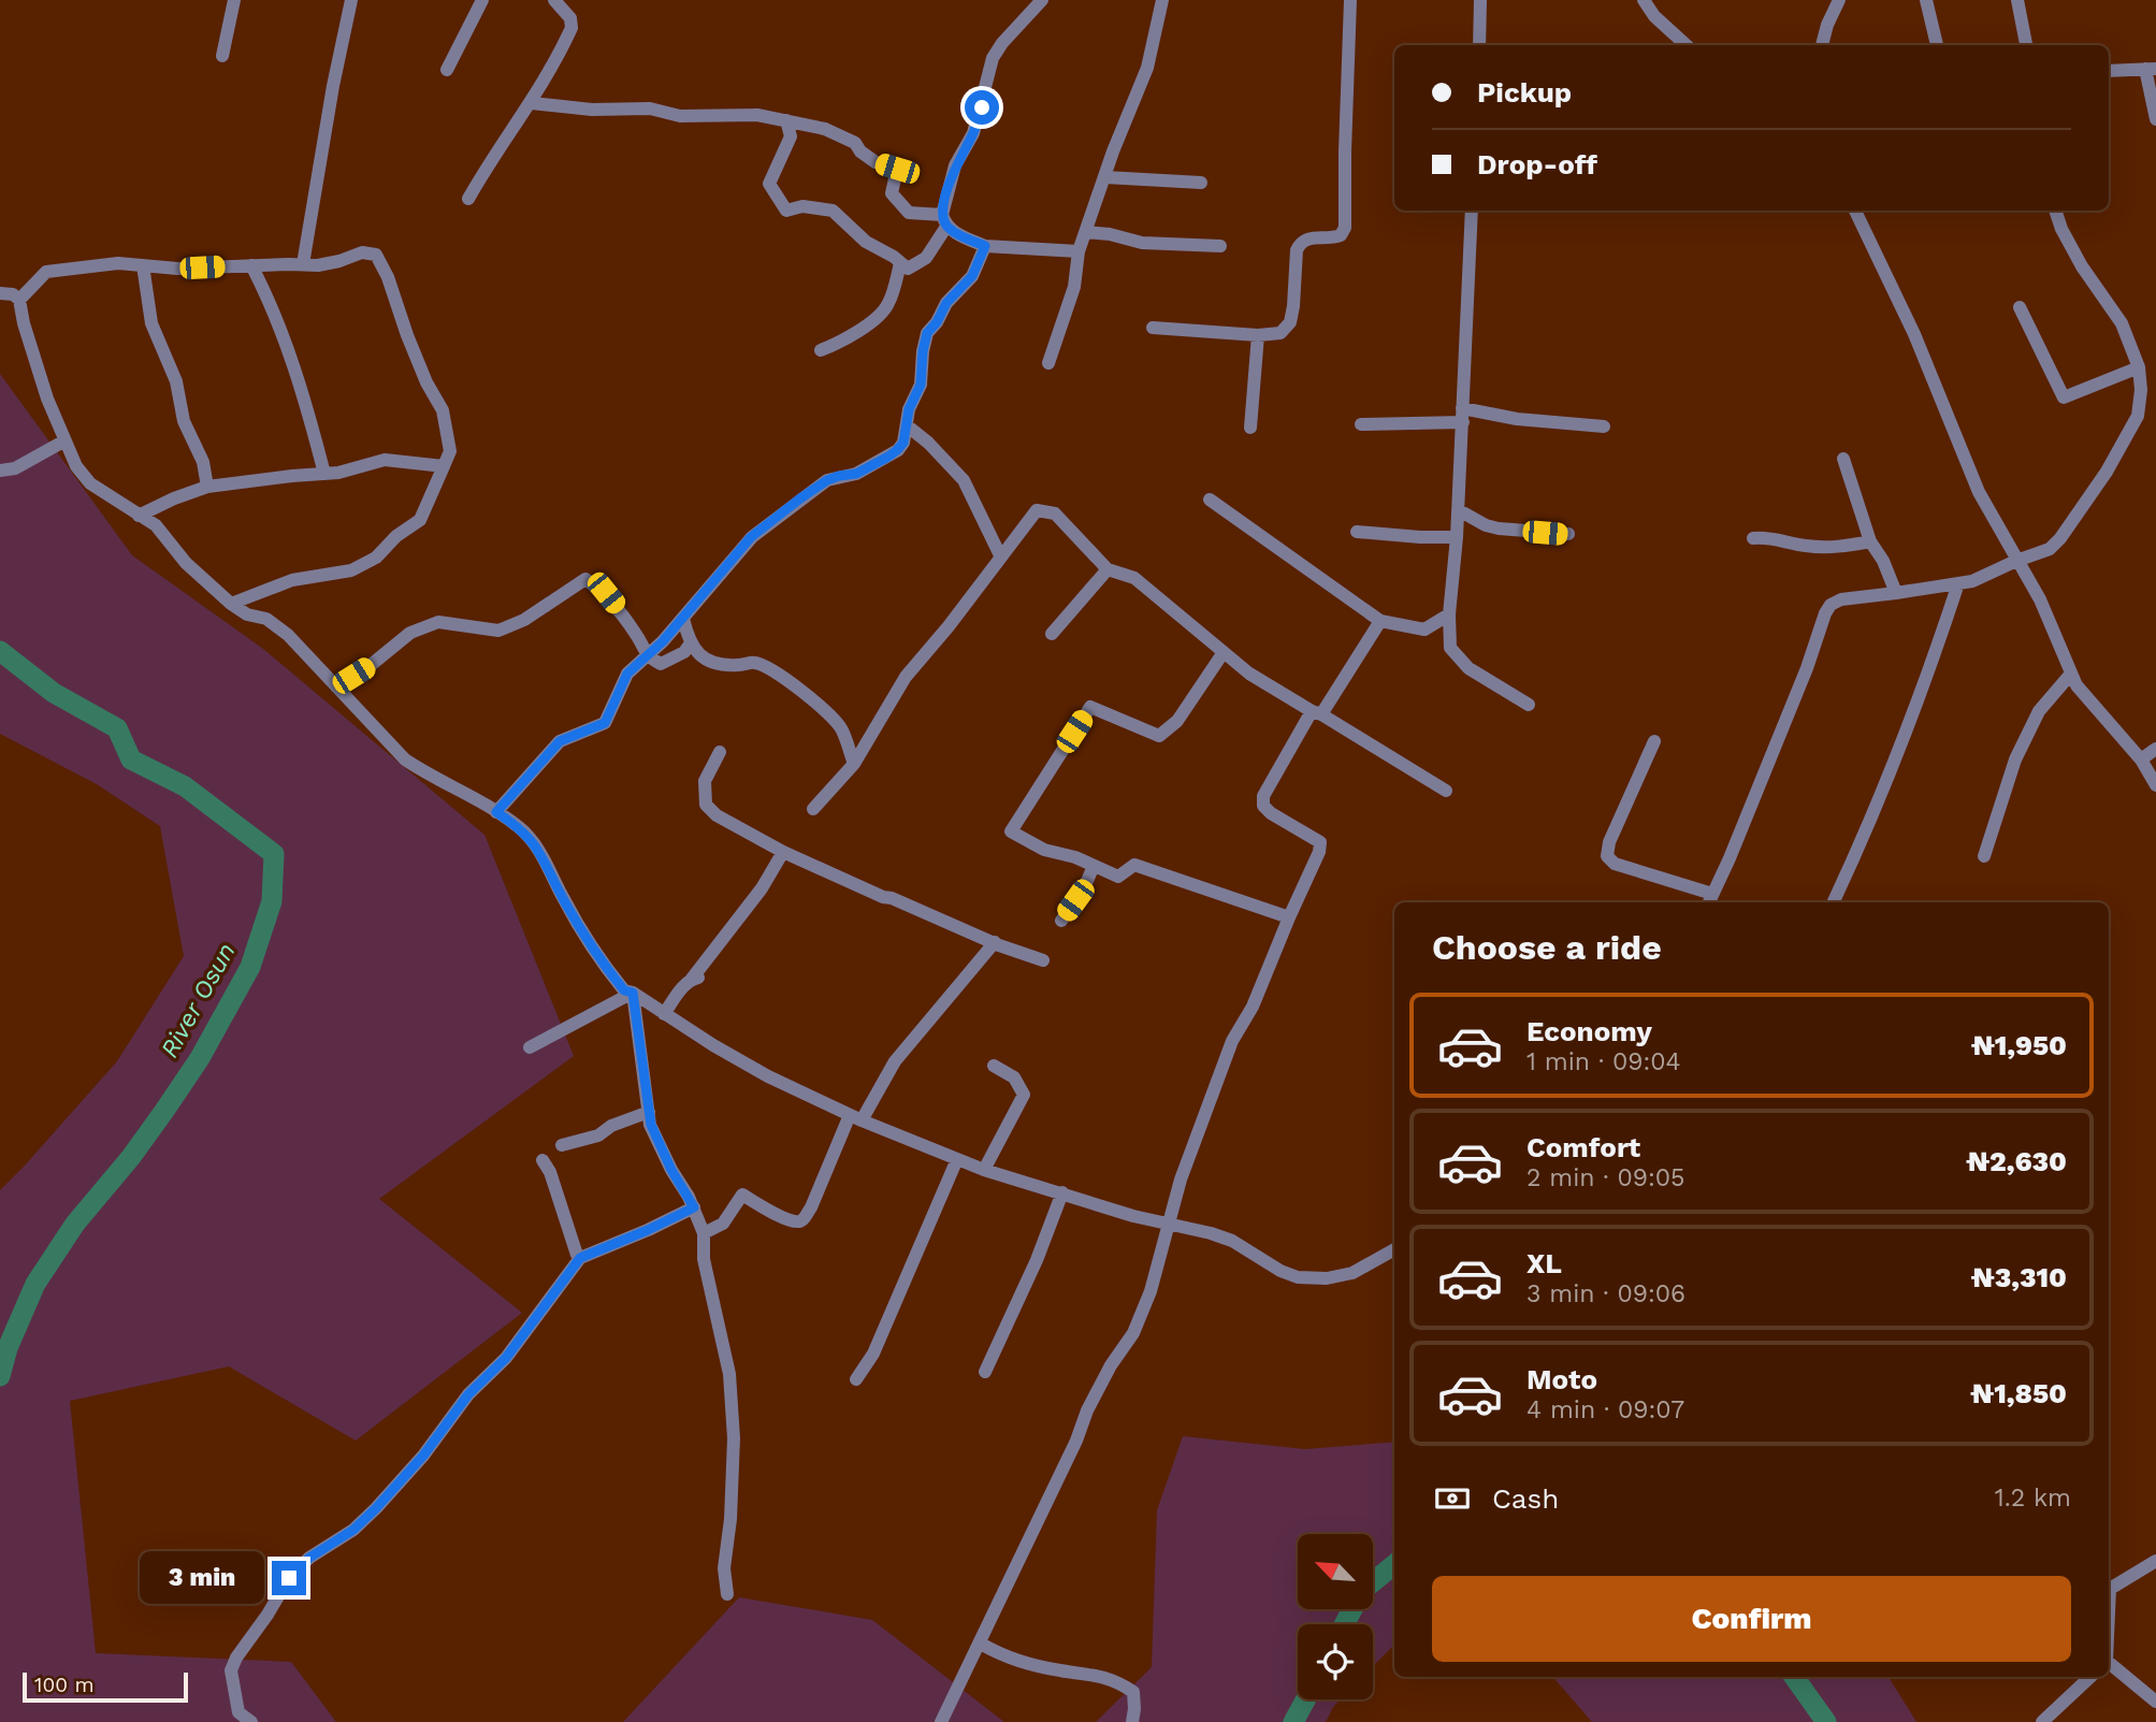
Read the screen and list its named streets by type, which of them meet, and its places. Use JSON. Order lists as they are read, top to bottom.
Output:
{
  "water": ["River Osun"],
  "scale_bar": "100 m",
  "north": "top left",
  "page": {
    "banner": ["Pickup", "Drop-off"],
    "heading": "Choose a ride",
    "list": [
      {
        "name": "Economy",
        "note": "1 min · 09:04",
        "value": "₦1,950"
      },
      {
        "name": "Comfort",
        "note": "2 min · 09:05",
        "value": "₦2,630"
      },
      {
        "name": "XL",
        "note": "3 min · 09:06",
        "value": "₦3,310"
      },
      {
        "name": "Moto",
        "note": "4 min · 09:07",
        "value": "₦1,850"
      }
    ],
    "pay": ["Cash", "1.2 km"],
    "bubble": "3 min",
    "buttons": "Confirm",
    "scale": "100 m"
  }
}
